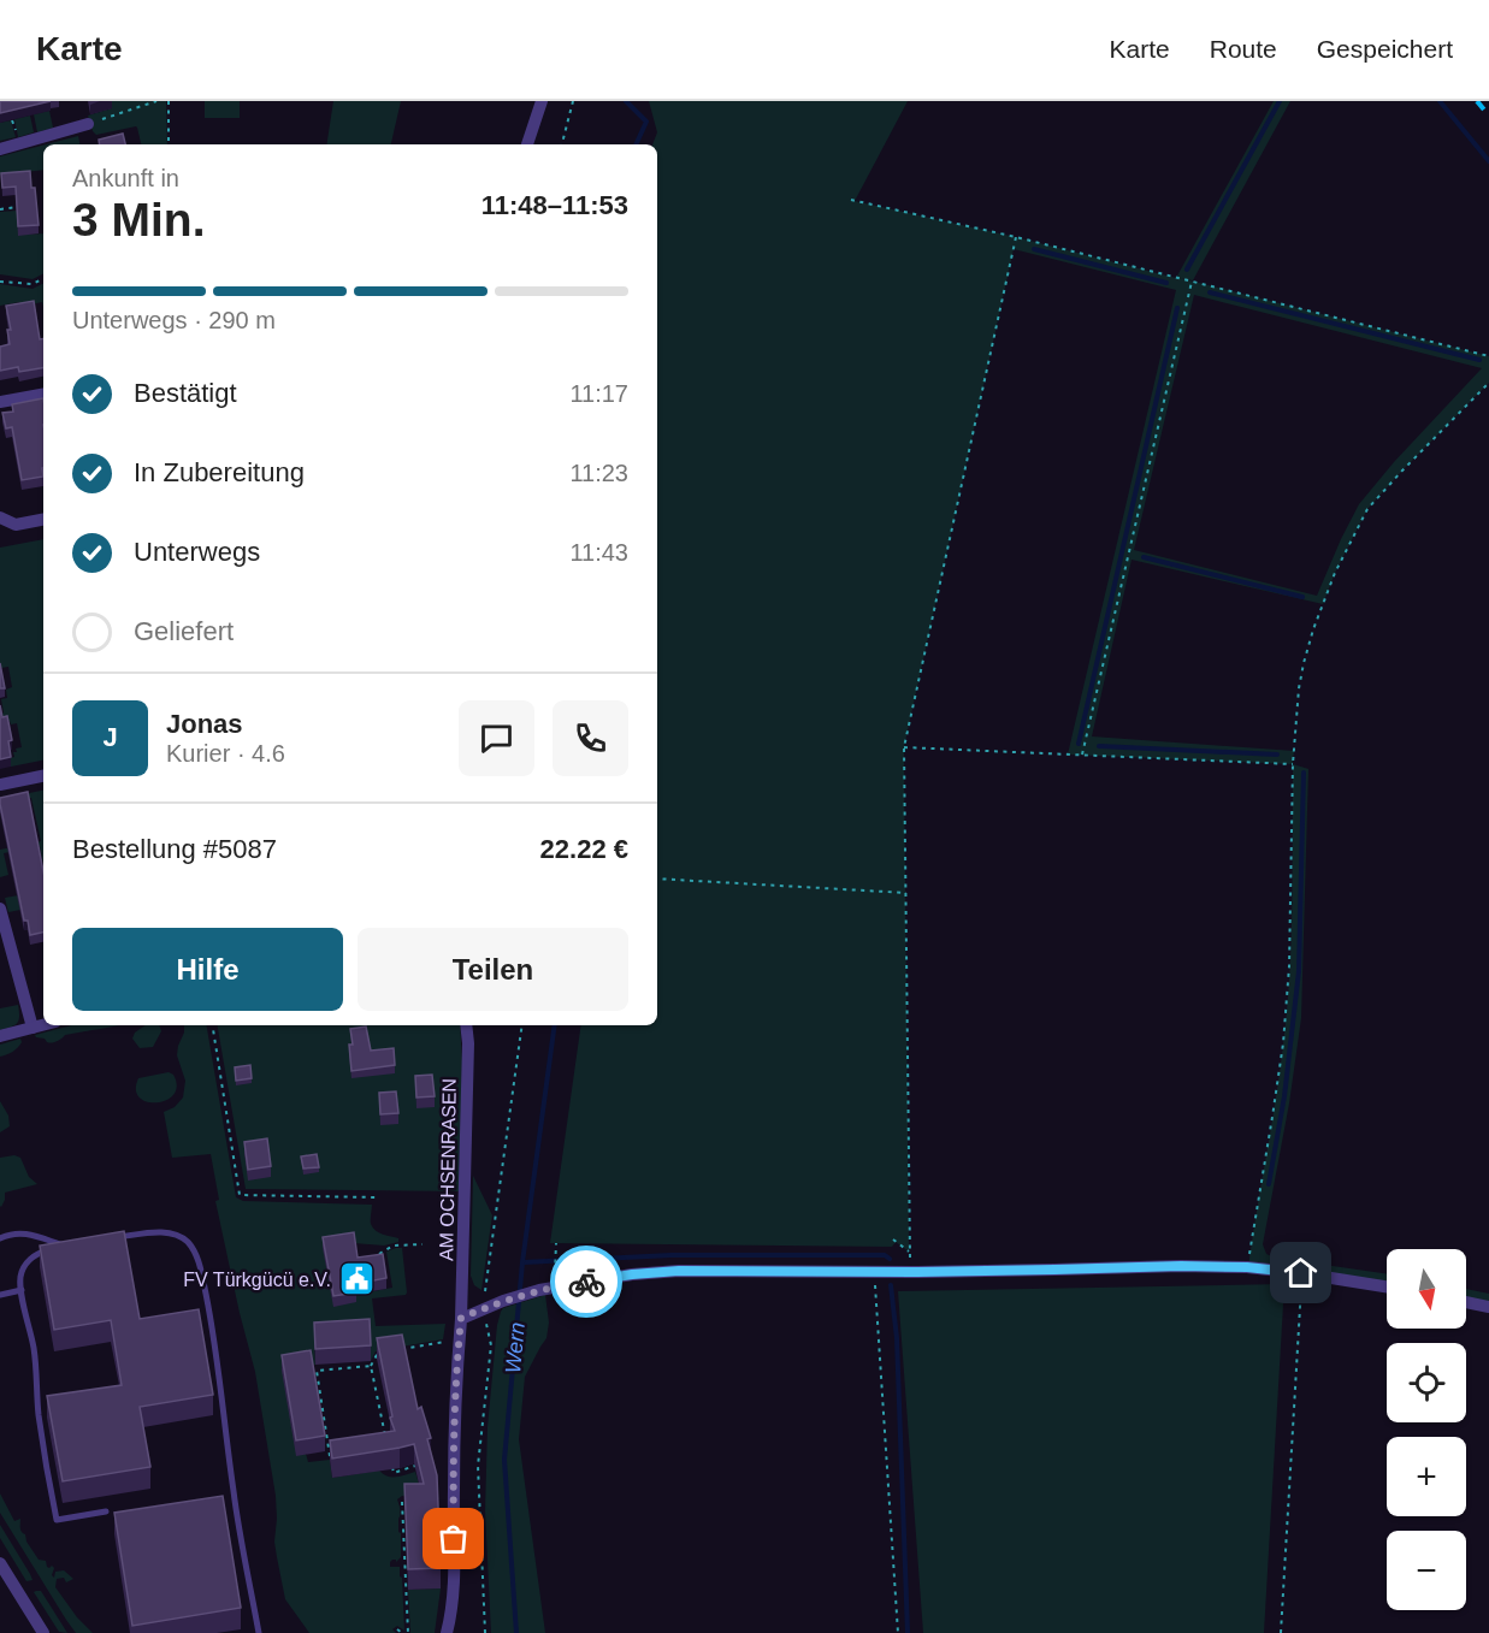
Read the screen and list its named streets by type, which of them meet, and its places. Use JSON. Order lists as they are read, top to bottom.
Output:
{
  "streets": {
    "street": ["AM OCHSENRASEN"]
  },
  "water": ["Wern"],
  "places": {
    "public building": ["FV Türkgücü e.V."]
  },
  "north": "bottom",
  "page": {
    "header": "Karte",
    "nav": ["Karte", "Route", "Gespeichert"],
    "heading": ["3 Min.", "Ankunft in", "11:48–11:53"],
    "panel": [
      "Jonas",
      "Kurier · 4.6",
      "Bestellung #5087",
      "22.22 €"
    ],
    "bar": "Unterwegs · 290 m",
    "list": [
      ["Bestätigt", "11:17"],
      ["In Zubereitung", "11:23"],
      ["Unterwegs", "11:43"],
      "Geliefert"
    ],
    "round": "J",
    "buttons": ["Hilfe", "Teilen"],
    "map_buttons": ["+", "−"]
  }
}
